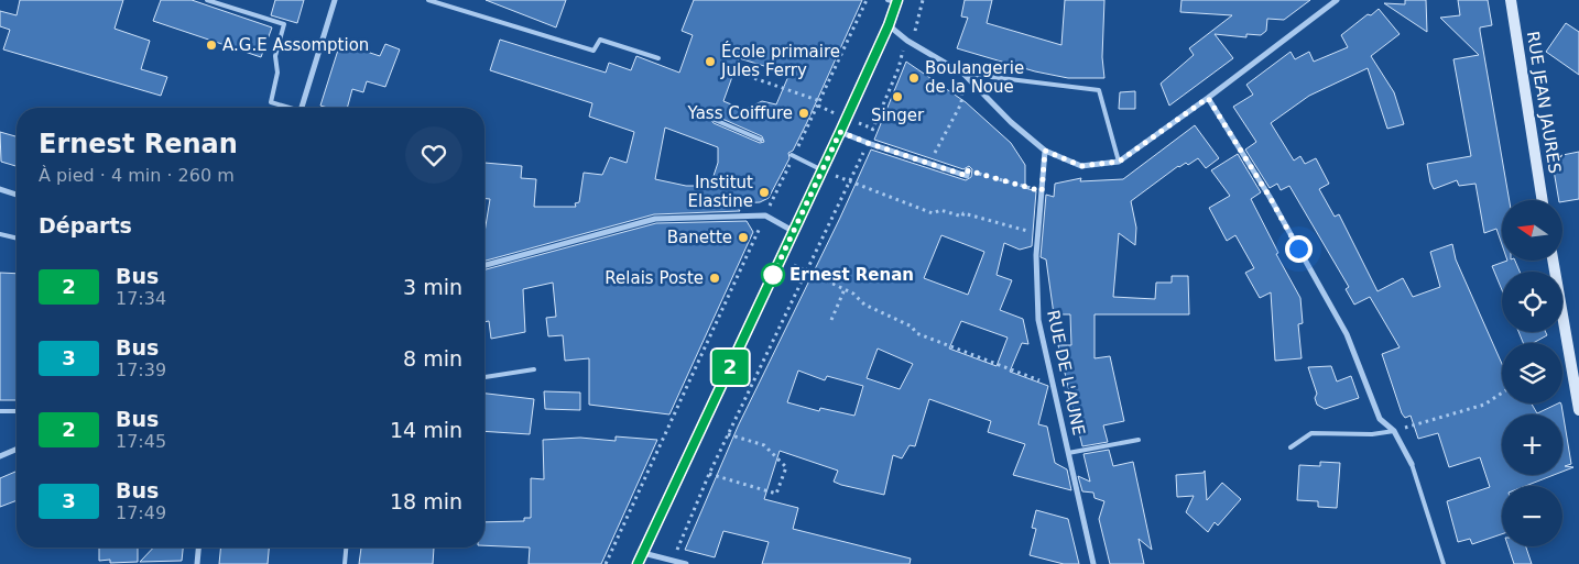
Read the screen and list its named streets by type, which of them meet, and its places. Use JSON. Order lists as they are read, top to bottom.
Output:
{
  "streets": {
    "main road": ["RUE JEAN JAURÈS"],
    "street": ["RUE DE L'AUNE"]
  },
  "places": [
    "A.G.E Assomption",
    "École primaire Jules Ferry",
    "Boulangerie de la Noue",
    "Singer",
    "Yass Coiffure",
    "Institut Elastine",
    "Banette",
    "Ernest Renan",
    "Relais Poste"
  ],
  "lines": ["bus line 2"],
  "north": "left",
  "page": {
    "on_map": "2",
    "heading": [
      ["Ernest Renan", "À pied · 4 min · 260 m"],
      "Départs"
    ],
    "map_buttons": ["+", "−"],
    "list": [
      {
        "mark": "2",
        "name": "Bus",
        "note": "17:34",
        "value": "3 min"
      },
      {
        "mark": "3",
        "name": "Bus",
        "note": "17:39",
        "value": "8 min"
      },
      {
        "mark": "2",
        "name": "Bus",
        "note": "17:45",
        "value": "14 min"
      },
      {
        "mark": "3",
        "name": "Bus",
        "note": "17:49",
        "value": "18 min"
      }
    ]
  }
}
